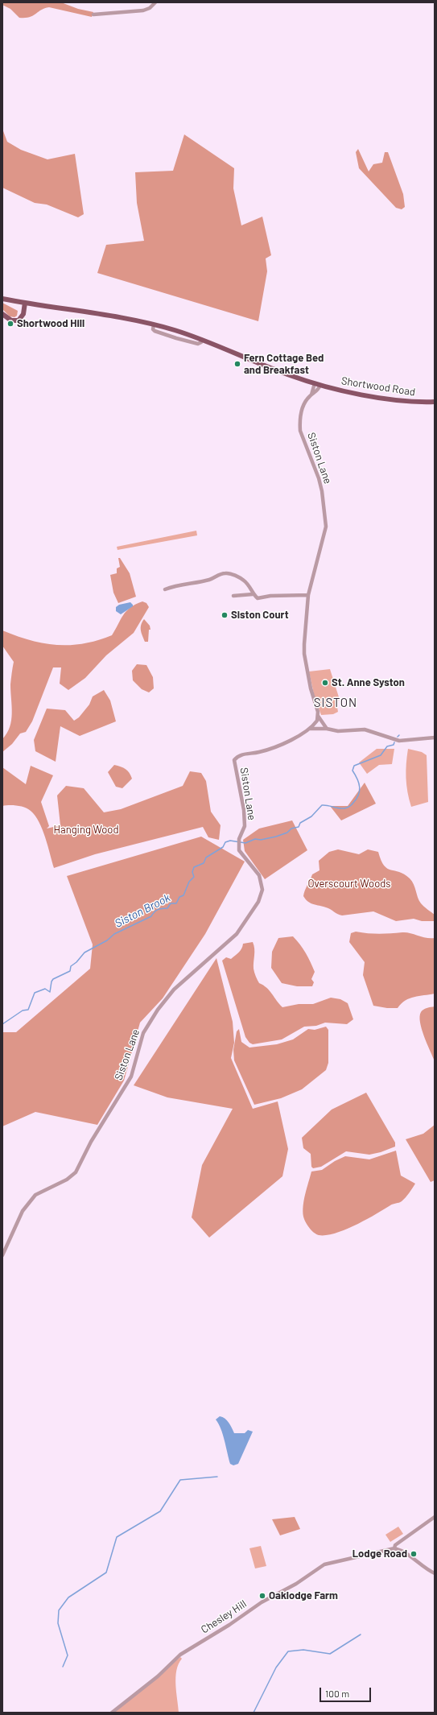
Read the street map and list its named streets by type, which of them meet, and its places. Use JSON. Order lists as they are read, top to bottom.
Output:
{
  "streets": {
    "main road": ["Shortwood Road"],
    "street": ["Siston Lane", "Chesley Hill"]
  },
  "crossings": [
    ["Shortwood Road", "Siston Lane"]
  ],
  "districts": ["SISTON"],
  "water": ["Siston Brook"],
  "parks": ["Hanging Wood", "Overscourt Woods"],
  "places": [
    "Shortwood Hill",
    "Fern Cottage Bed and Breakfast",
    "Siston Court",
    "St. Anne Syston",
    "Lodge Road",
    "Oaklodge Farm"
  ],
  "scale_bar": "100 m"
}
